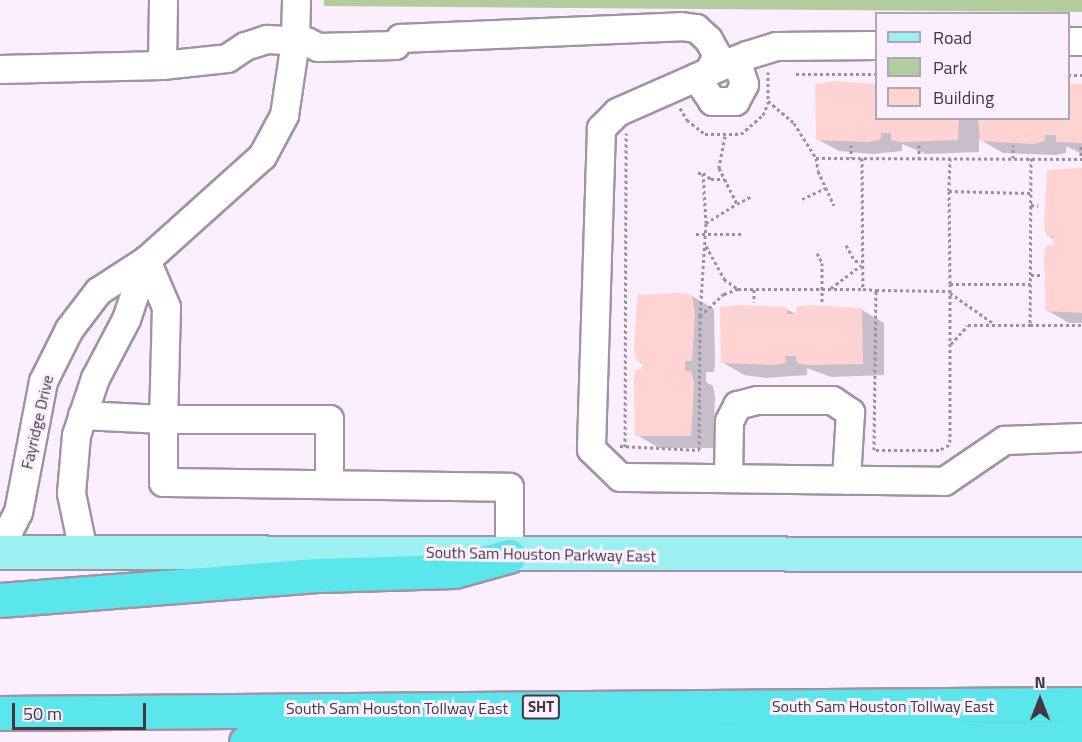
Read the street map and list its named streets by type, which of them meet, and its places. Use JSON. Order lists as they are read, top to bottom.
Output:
{
  "streets": {
    "highway": ["South Sam Houston Tollway East", "SHT"],
    "main road": ["South Sam Houston Parkway East"],
    "street": ["Fayridge Drive"]
  },
  "crossings": [
    ["Fayridge Drive", "South Sam Houston Parkway East"]
  ],
  "legend": ["Road", "Park", "Building"],
  "scale_bar": "50 m",
  "north": "top"
}
